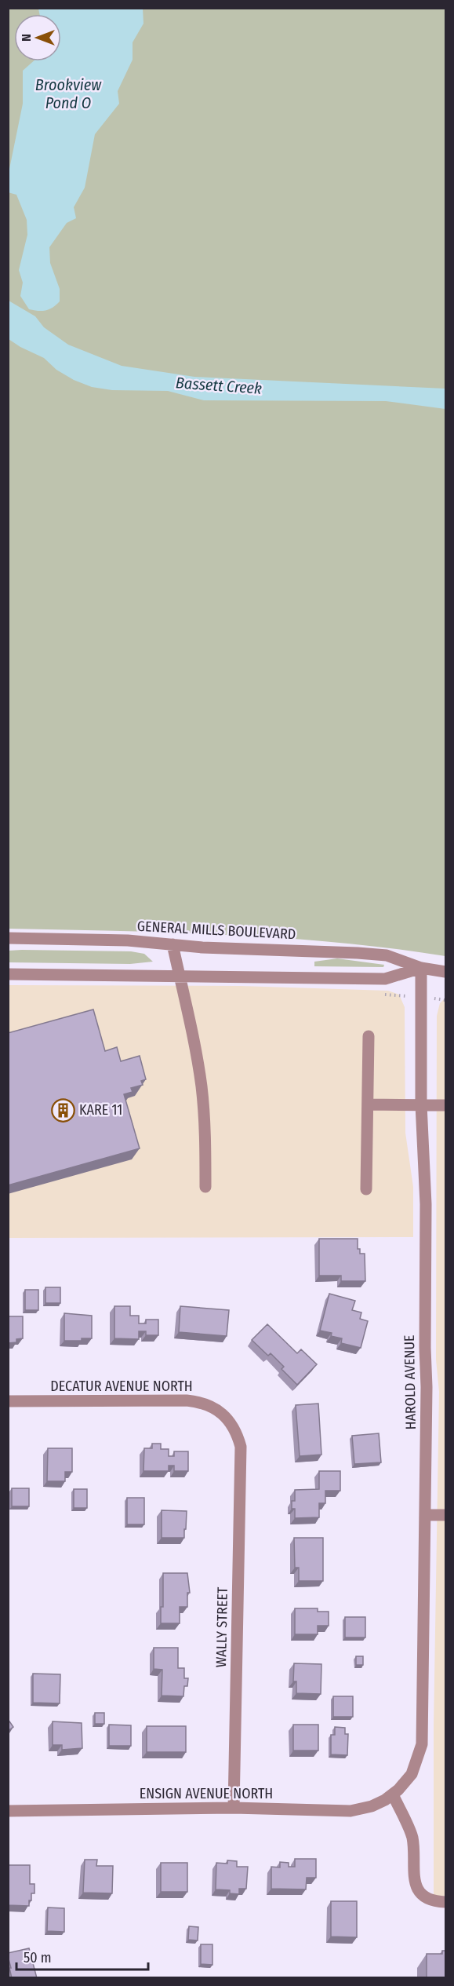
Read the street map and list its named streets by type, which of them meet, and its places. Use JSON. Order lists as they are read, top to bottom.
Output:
{
  "streets": {
    "street": [
      "GENERAL MILLS BOULEVARD",
      "HAROLD AVENUE",
      "DECATUR AVENUE NORTH",
      "WALLY STREET",
      "ENSIGN AVENUE NORTH"
    ]
  },
  "crossings": [
    ["GENERAL MILLS BOULEVARD", "HAROLD AVENUE"],
    ["HAROLD AVENUE", "ENSIGN AVENUE NORTH"],
    ["DECATUR AVENUE NORTH", "WALLY STREET"],
    ["WALLY STREET", "ENSIGN AVENUE NORTH"]
  ],
  "water": ["Brookview Pond O", "Bassett Creek"],
  "places": {
    "building": ["KARE 11"]
  },
  "scale_bar": "50 m",
  "north": "left"
}
